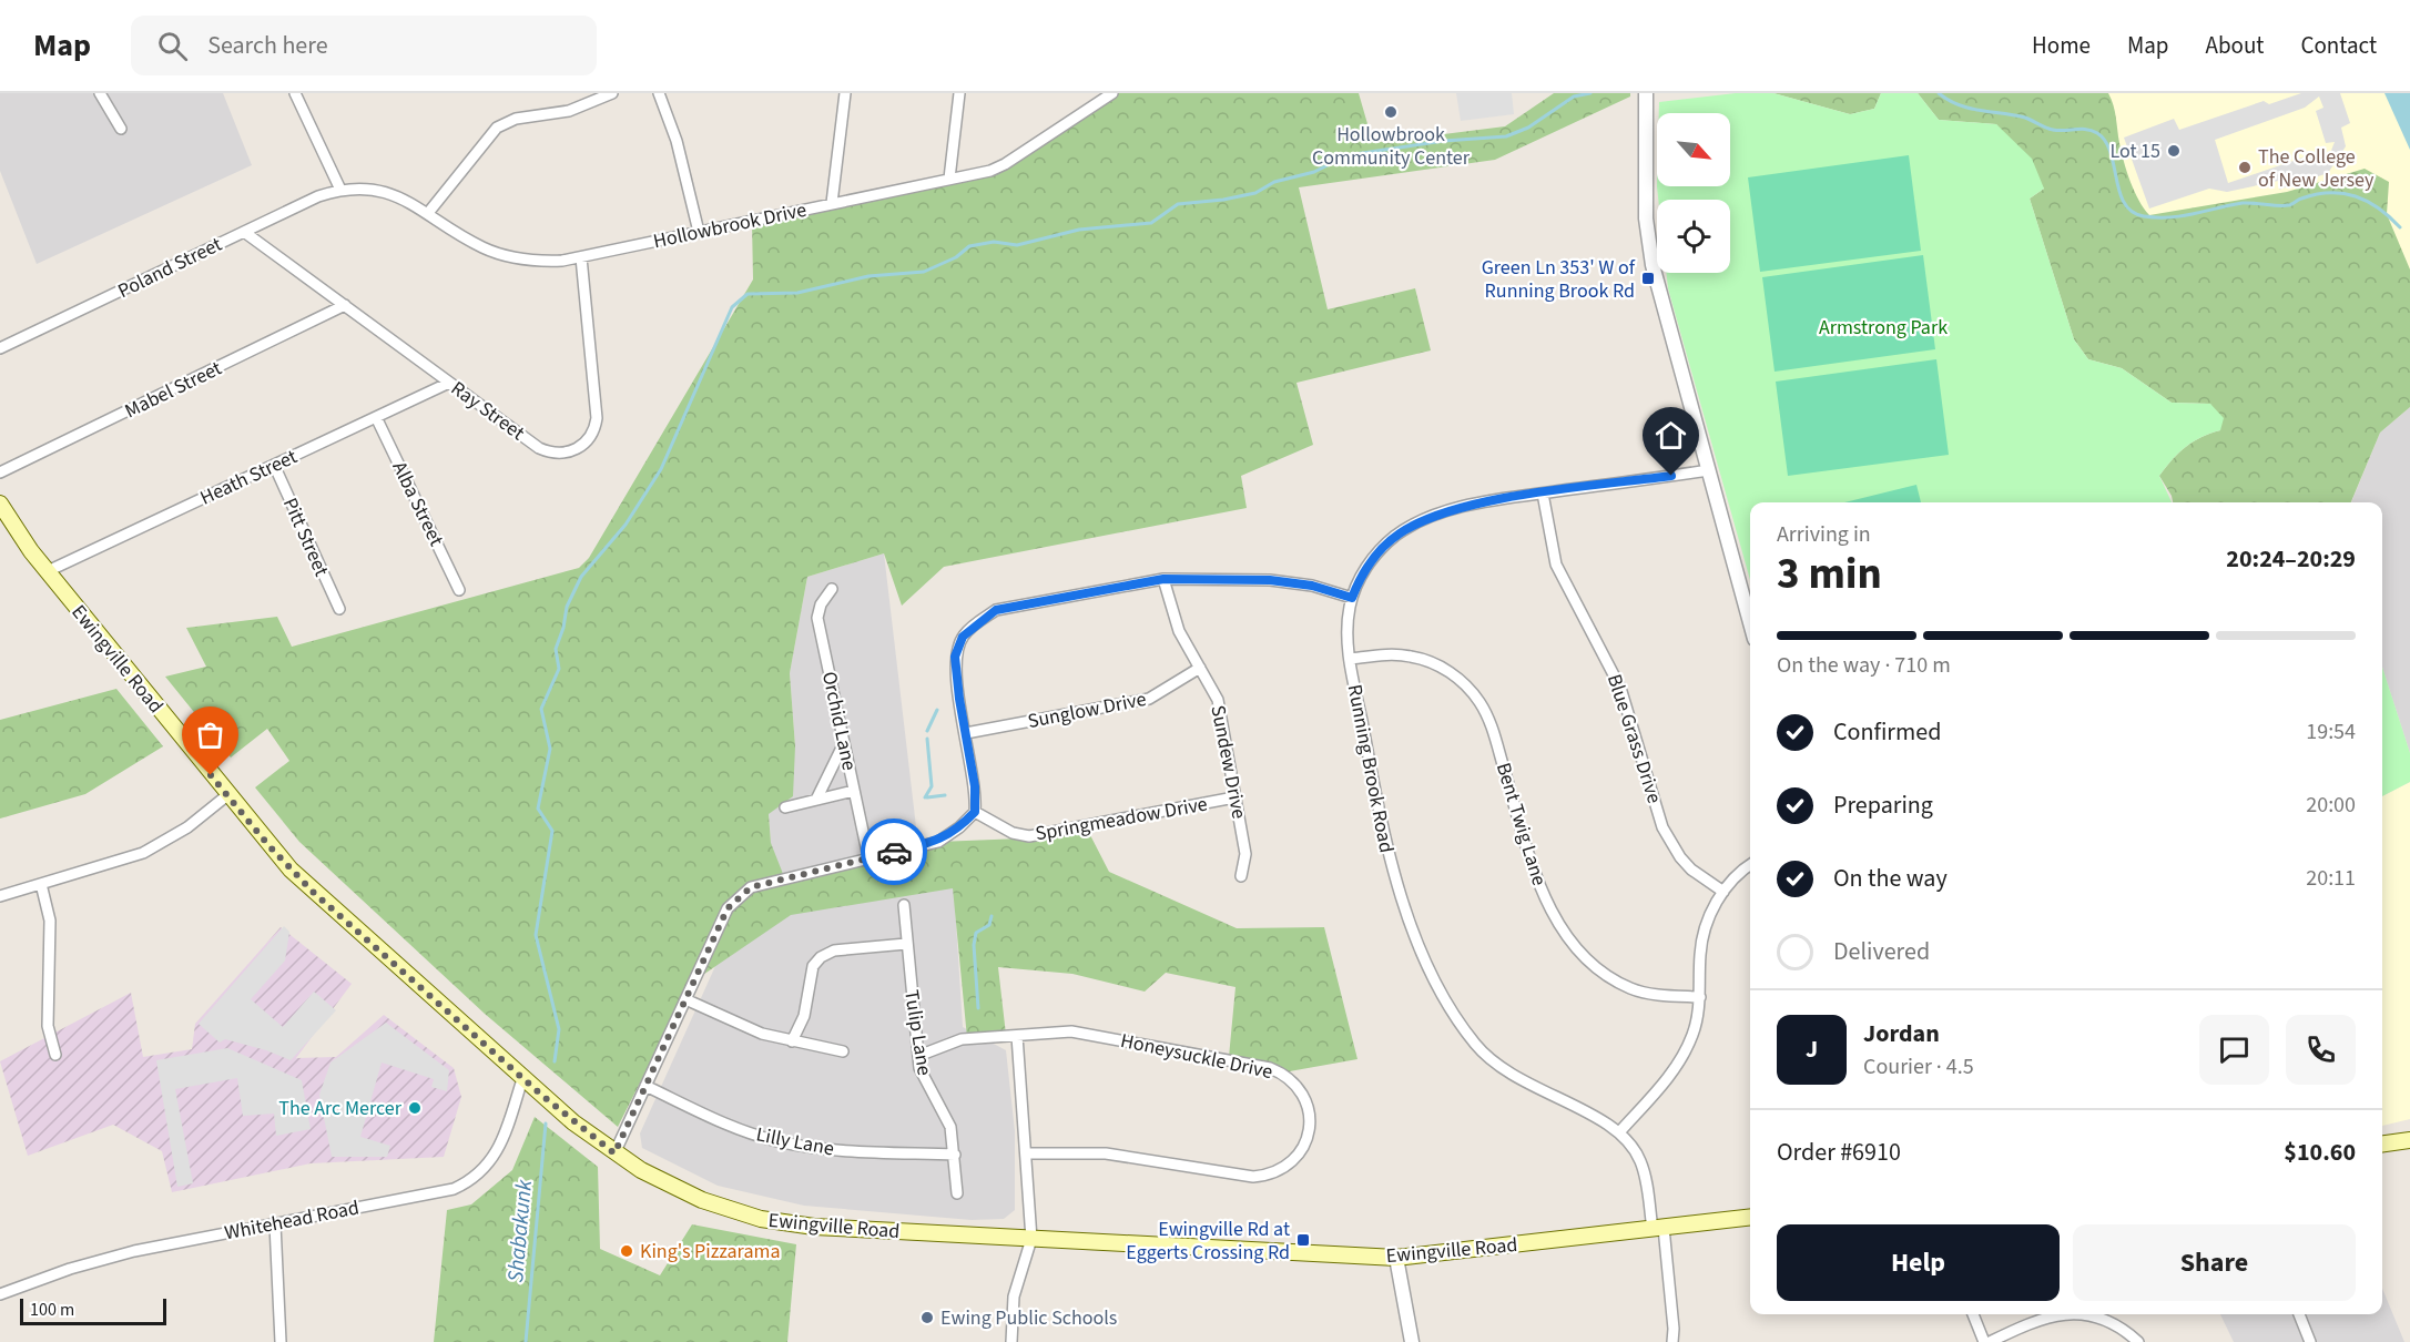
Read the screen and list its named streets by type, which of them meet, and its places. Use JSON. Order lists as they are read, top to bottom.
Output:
{
  "streets": {
    "main road": ["Ewingville Road"],
    "street": [
      "Hollowbrook Drive",
      "Poland Street",
      "Mabel Street",
      "Ray Street",
      "Heath Street",
      "Alba Street",
      "Pitt Street",
      "Sunglow Drive",
      "Orchid Lane",
      "Blue Grass Drive",
      "Sundew Drive",
      "Running Brook Road",
      "Springmeadow Drive",
      "Bent Twig Lane",
      "Tulip Lane",
      "Honeysuckle Drive",
      "Lilly Lane",
      "Whitehead Road"
    ]
  },
  "crossings": [
    ["Hollowbrook Drive", "Poland Street"],
    ["Hollowbrook Drive", "Ray Street"],
    ["Poland Street", "Ray Street"],
    ["Mabel Street", "Ray Street"],
    ["Ray Street", "Heath Street"],
    ["Heath Street", "Alba Street"],
    ["Heath Street", "Pitt Street"],
    ["Heath Street", "Ewingville Road"],
    ["Ewingville Road", "Running Brook Road"],
    ["Ewingville Road", "Whitehead Road"],
    ["Sunglow Drive", "Sundew Drive"],
    ["Blue Grass Drive", "Running Brook Road"],
    ["Sundew Drive", "Springmeadow Drive"],
    ["Running Brook Road", "Bent Twig Lane"],
    ["Tulip Lane", "Honeysuckle Drive"],
    ["Tulip Lane", "Lilly Lane"]
  ],
  "water": ["Shabakunk"],
  "parks": ["Armstrong Park"],
  "places": {
    "other": [
      "Hollowbrook Community Center",
      "Lot 15",
      "The College of New Jersey",
      "The Arc Mercer",
      "King's Pizzarama",
      "Ewing Public Schools"
    ],
    "transit": ["Green Ln 353' W of Running Brook Rd", "Ewingville Rd at Eggerts Crossing Rd"]
  },
  "scale_bar": "100 m",
  "north": "bottom right",
  "page": {
    "header": "Map",
    "search": "Search here",
    "nav": [
      "Home",
      "Map",
      "About",
      "Contact"
    ],
    "heading": ["3 min", "Arriving in", "20:24–20:29"],
    "panel": [
      "Jordan",
      "Courier · 4.5",
      "Order #6910",
      "$10.60"
    ],
    "bar": "On the way · 710 m",
    "list": [
      ["Confirmed", "19:54"],
      ["Preparing", "20:00"],
      ["On the way", "20:11"],
      "Delivered"
    ],
    "round": "J",
    "buttons": ["Help", "Share"],
    "scale": "100 m"
  }
}
